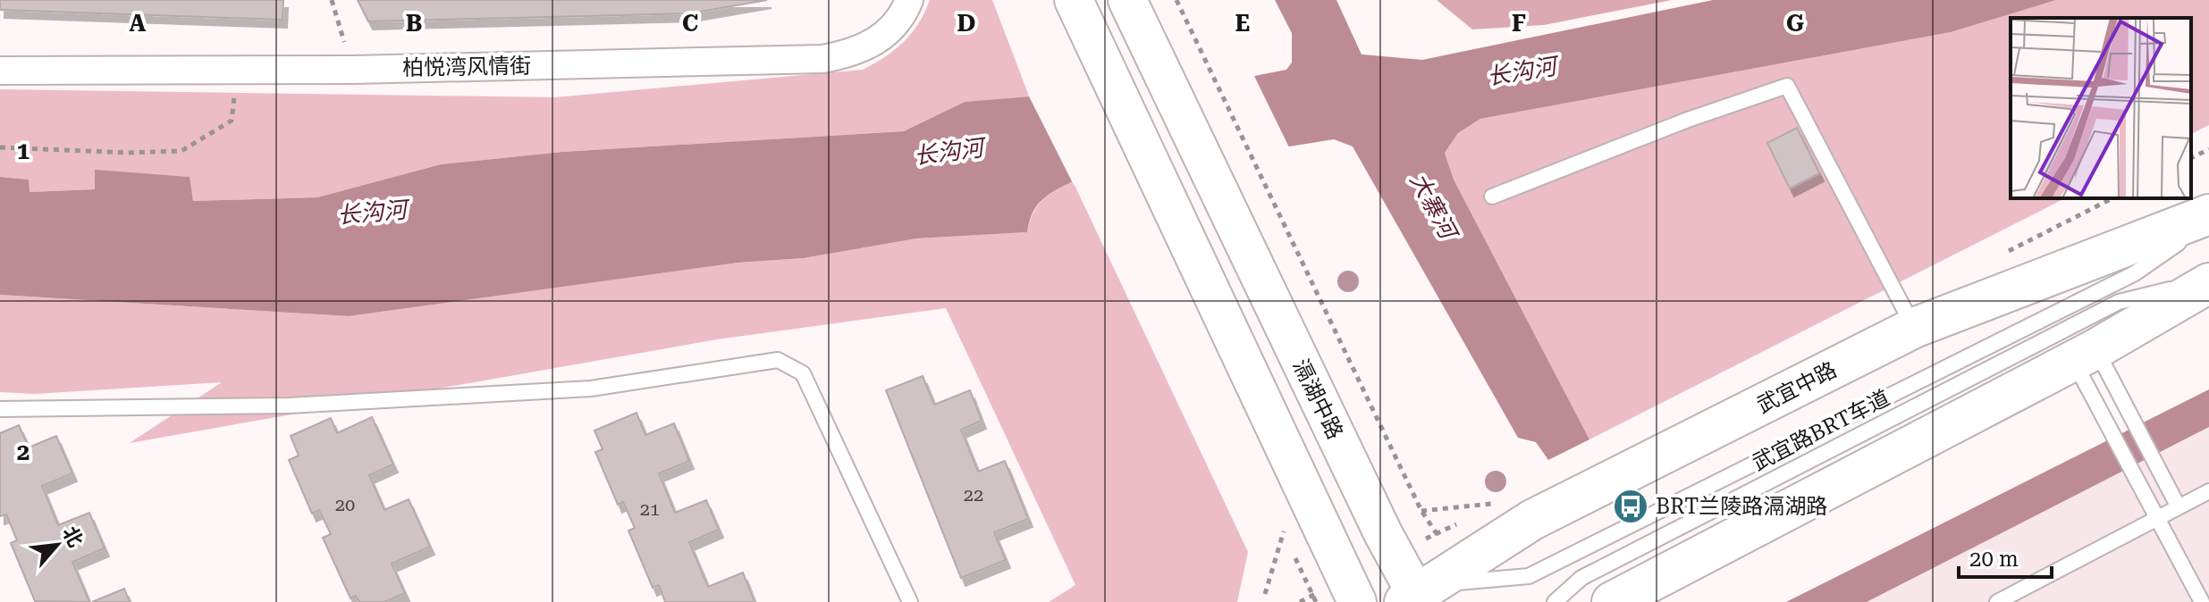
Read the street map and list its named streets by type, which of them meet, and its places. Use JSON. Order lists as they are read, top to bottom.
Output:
{
  "streets": {
    "main road": ["武宜中路", "滆湖中路"],
    "street": ["柏悦湾风情街"],
    "lane": ["武宜路BRT车道"]
  },
  "crossings": [
    ["武宜中路", "滆湖中路"],
    ["武宜中路", "武宜路BRT车道"],
    ["滆湖中路", "武宜路BRT车道"]
  ],
  "water": ["长沟河", "大寨河"],
  "places": {
    "bus stop": ["BRT兰陵路滆湖路"]
  },
  "house_numbers": ["22", "20", "21"],
  "scale_bar": "20 m",
  "north": "top right",
  "grid": {
    "columns": [
      "A",
      "B",
      "C",
      "D",
      "E",
      "F",
      "G"
    ],
    "rows": ["1", "2"]
  }
}
